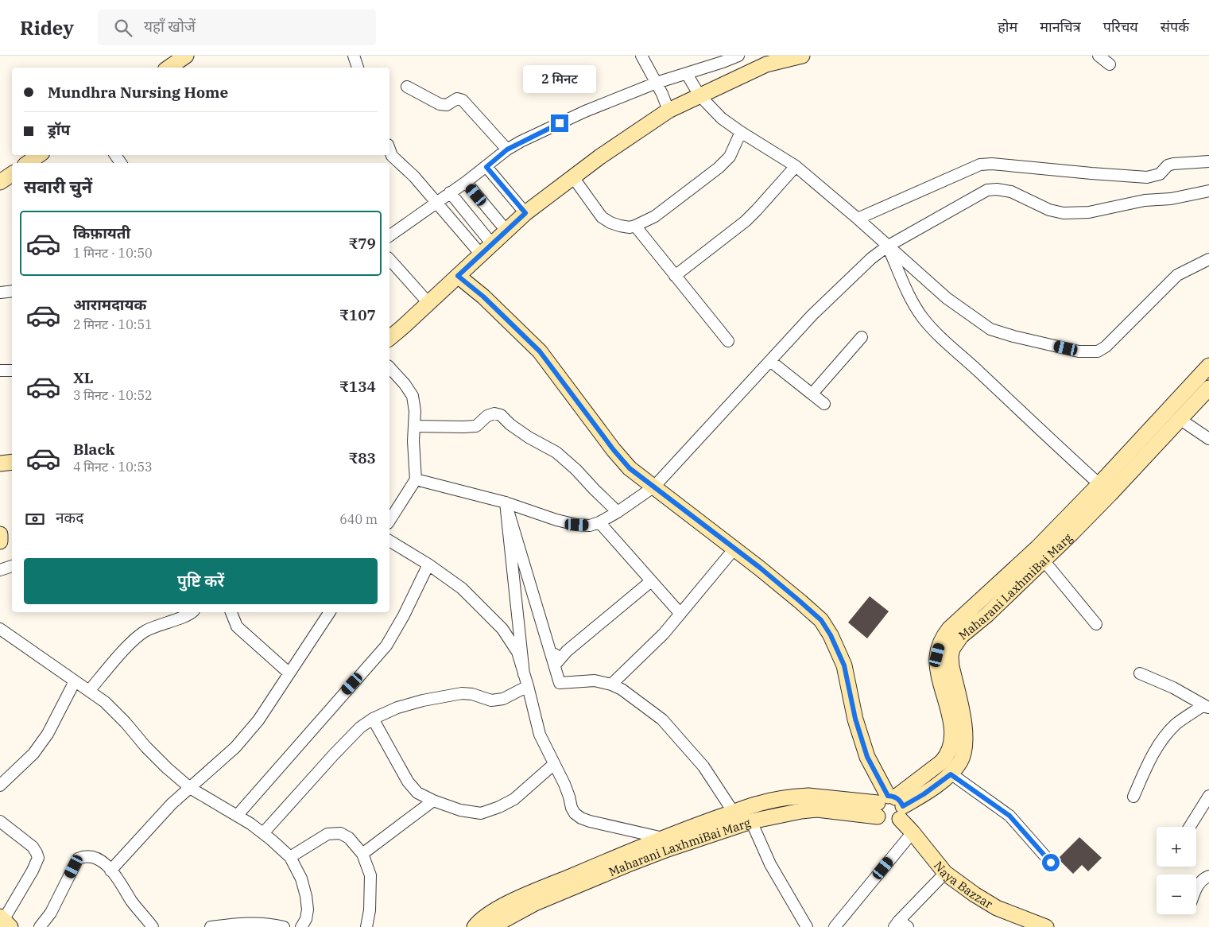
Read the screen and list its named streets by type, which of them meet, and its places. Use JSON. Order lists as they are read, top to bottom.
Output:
{
  "streets": {
    "main road": ["Maharani LaxhmiBai Marg", "Naya Bazzar"]
  },
  "crossings": [
    ["Maharani LaxhmiBai Marg", "Naya Bazzar"]
  ],
  "page": {
    "header": "Ridey",
    "search": "यहाँ खोजें",
    "nav": [
      "होम",
      "मानचित्र",
      "परिचय",
      "संपर्क"
    ],
    "bubble": "2 मिनट",
    "banner": ["Mundhra Nursing Home", "ड्रॉप"],
    "heading": "सवारी चुनें",
    "list": [
      {
        "name": "किफ़ायती",
        "note": "1 मिनट · 10:50",
        "value": "₹79"
      },
      {
        "name": "आरामदायक",
        "note": "2 मिनट · 10:51",
        "value": "₹107"
      },
      {
        "name": "XL",
        "note": "3 मिनट · 10:52",
        "value": "₹134"
      },
      {
        "name": "Black",
        "note": "4 मिनट · 10:53",
        "value": "₹83"
      }
    ],
    "pay": ["नकद", "640 m"],
    "buttons": "पुष्टि करें",
    "map_buttons": ["+", "−"]
  }
}
